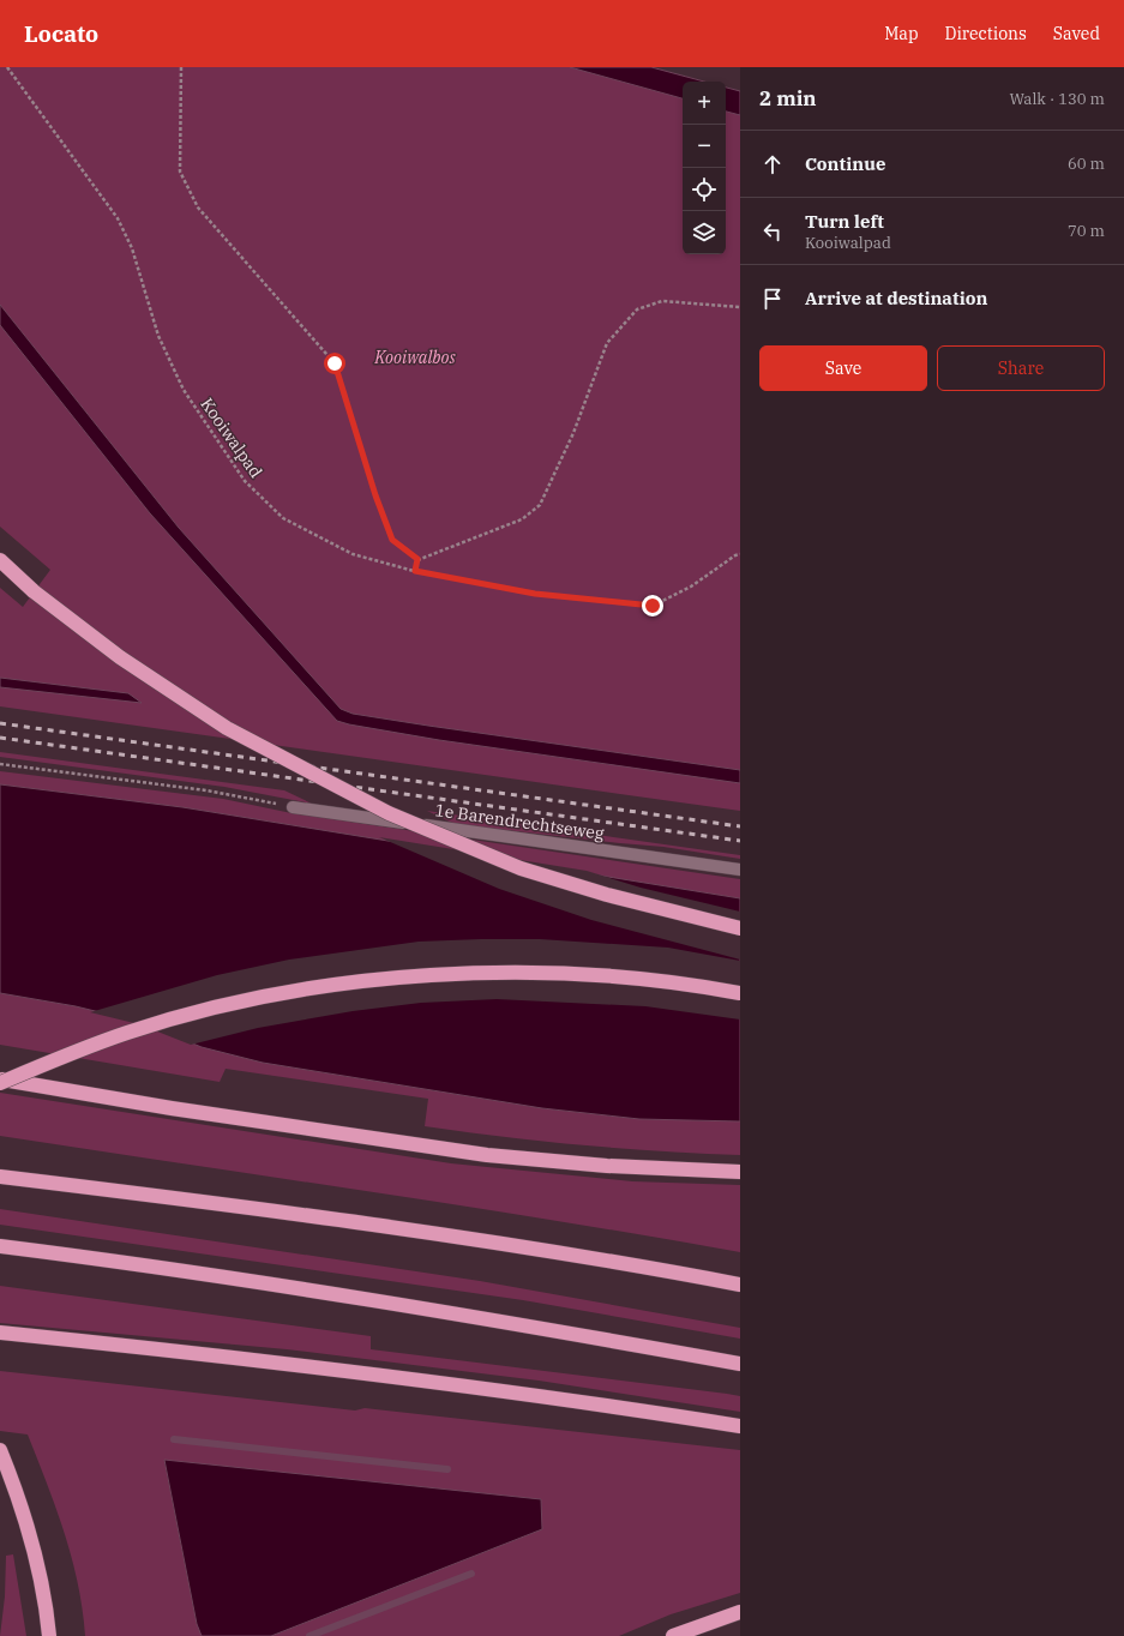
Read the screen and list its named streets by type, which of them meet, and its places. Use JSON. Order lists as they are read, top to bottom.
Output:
{
  "streets": {
    "lane": ["1e Barendrechtseweg"],
    "path": ["Kooiwalpad"]
  },
  "parks": ["Kooiwalbos"],
  "page": {
    "header": "Locato",
    "nav": ["Map", "Directions", "Saved"],
    "heading": ["2 min", "Walk · 130 m"],
    "map_buttons": ["+", "−"],
    "list": [
      ["Continue", "60 m"],
      ["Turn left", "Kooiwalpad", "70 m"],
      "Arrive at destination"
    ],
    "buttons": ["Save", "Share"]
  }
}
